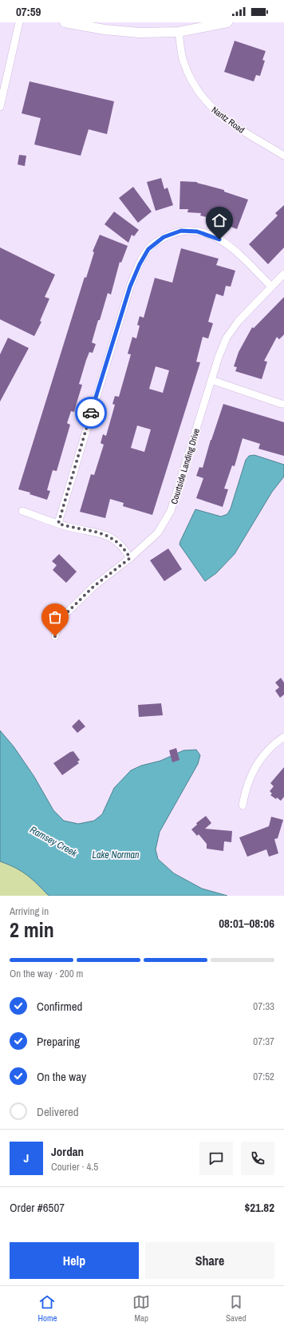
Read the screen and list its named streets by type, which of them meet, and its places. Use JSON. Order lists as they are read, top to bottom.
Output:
{
  "streets": {
    "street": ["Nantz Road", "Courtside Landing Drive"]
  },
  "water": ["Ramsey Creek", "Lake Norman"],
  "page": {
    "status": "07:59",
    "heading": ["2 min", "Arriving in", "08:01–08:06"],
    "panel": [
      "Jordan",
      "Courier · 4.5",
      "Order #6507",
      "$21.82"
    ],
    "bar": "On the way · 200 m",
    "list": [
      ["Confirmed", "07:33"],
      ["Preparing", "07:37"],
      ["On the way", "07:52"],
      "Delivered"
    ],
    "round": "J",
    "buttons": ["Help", "Share"],
    "tabs": ["Home", "Map", "Saved"]
  }
}
